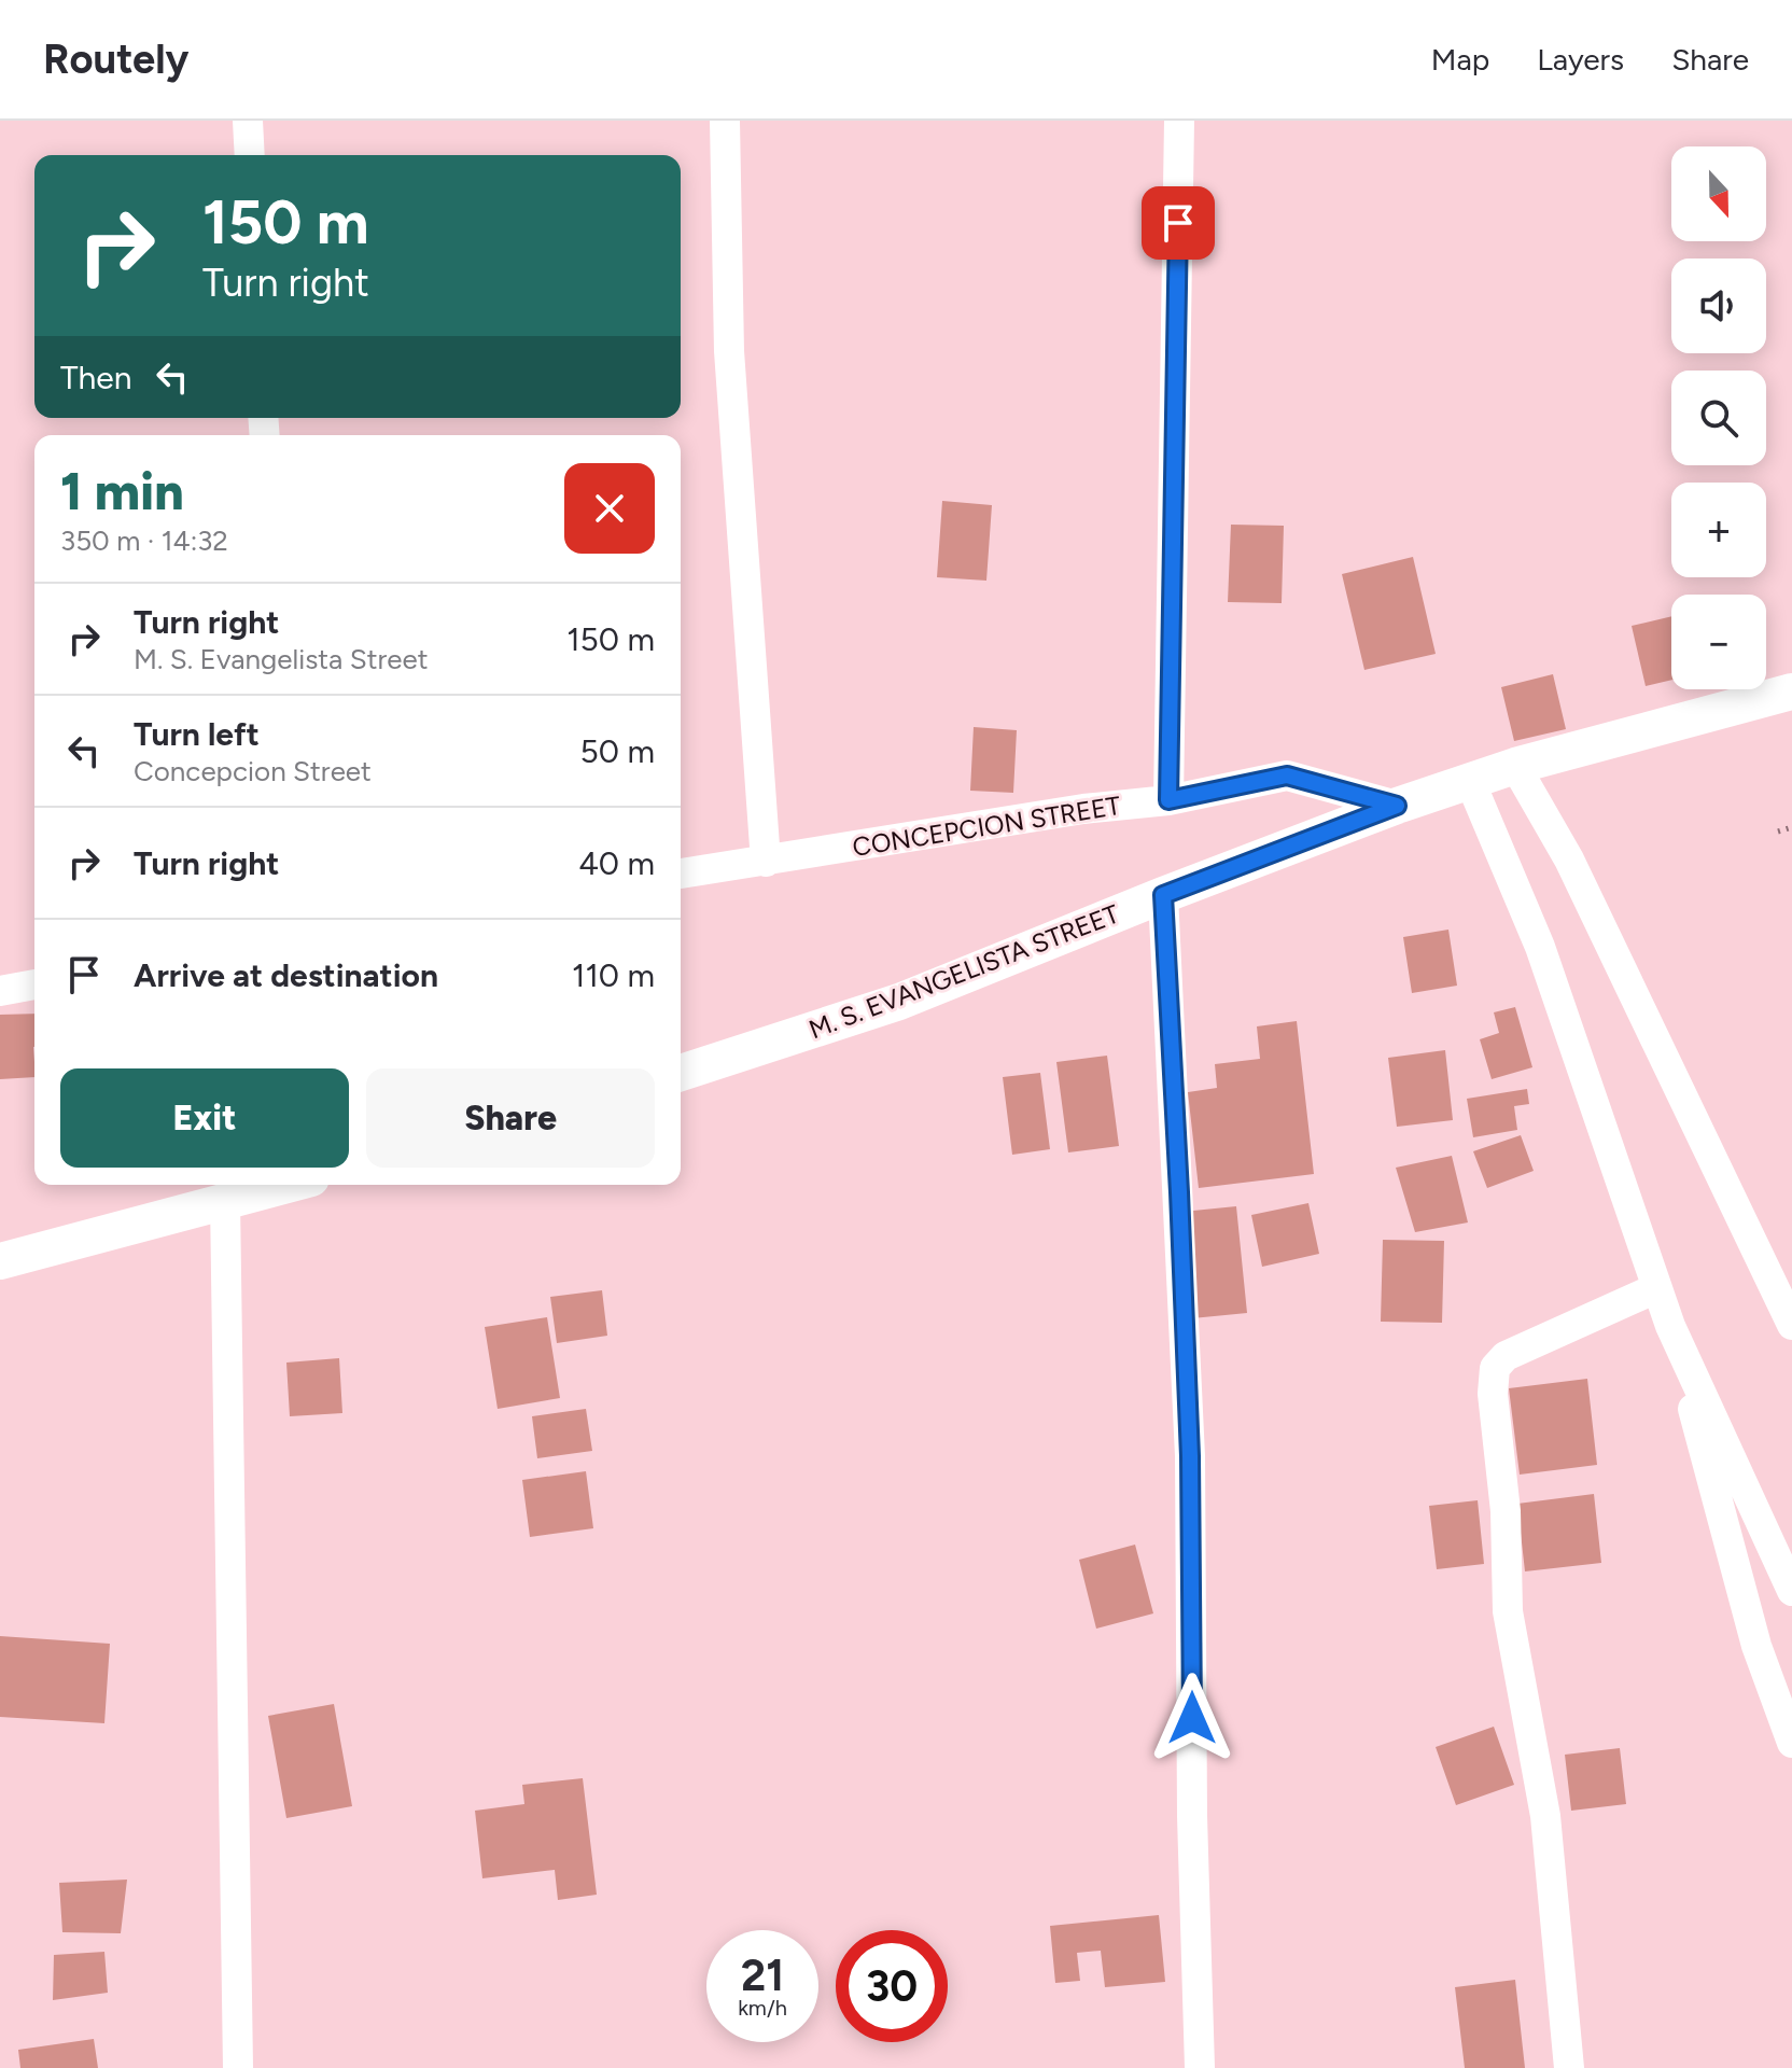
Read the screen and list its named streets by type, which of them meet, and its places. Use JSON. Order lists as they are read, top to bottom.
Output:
{
  "streets": {
    "street": ["CONCEPCION STREET", "M. S. EVANGELISTA STREET"]
  },
  "crossings": [
    ["CONCEPCION STREET", "M. S. EVANGELISTA STREET"]
  ],
  "north": "bottom",
  "page": {
    "header": "Routely",
    "nav": ["Map", "Layers", "Share"],
    "map_buttons": ["+", "−"],
    "turn": ["150 m", "Turn right"],
    "then": "Then",
    "heading": ["1 min", "350 m · 14:32"],
    "list": [
      {
        "name": "Turn right",
        "note": "M. S. Evangelista Street",
        "value": "150 m"
      },
      {
        "name": "Turn left",
        "note": "Concepcion Street",
        "value": "50 m"
      },
      {
        "name": "Turn right",
        "value": "40 m"
      },
      {
        "name": "Arrive at destination",
        "value": "110 m"
      }
    ],
    "buttons": ["Exit", "Share"],
    "speed": "21 km/h",
    "limit": "30"
  }
}
